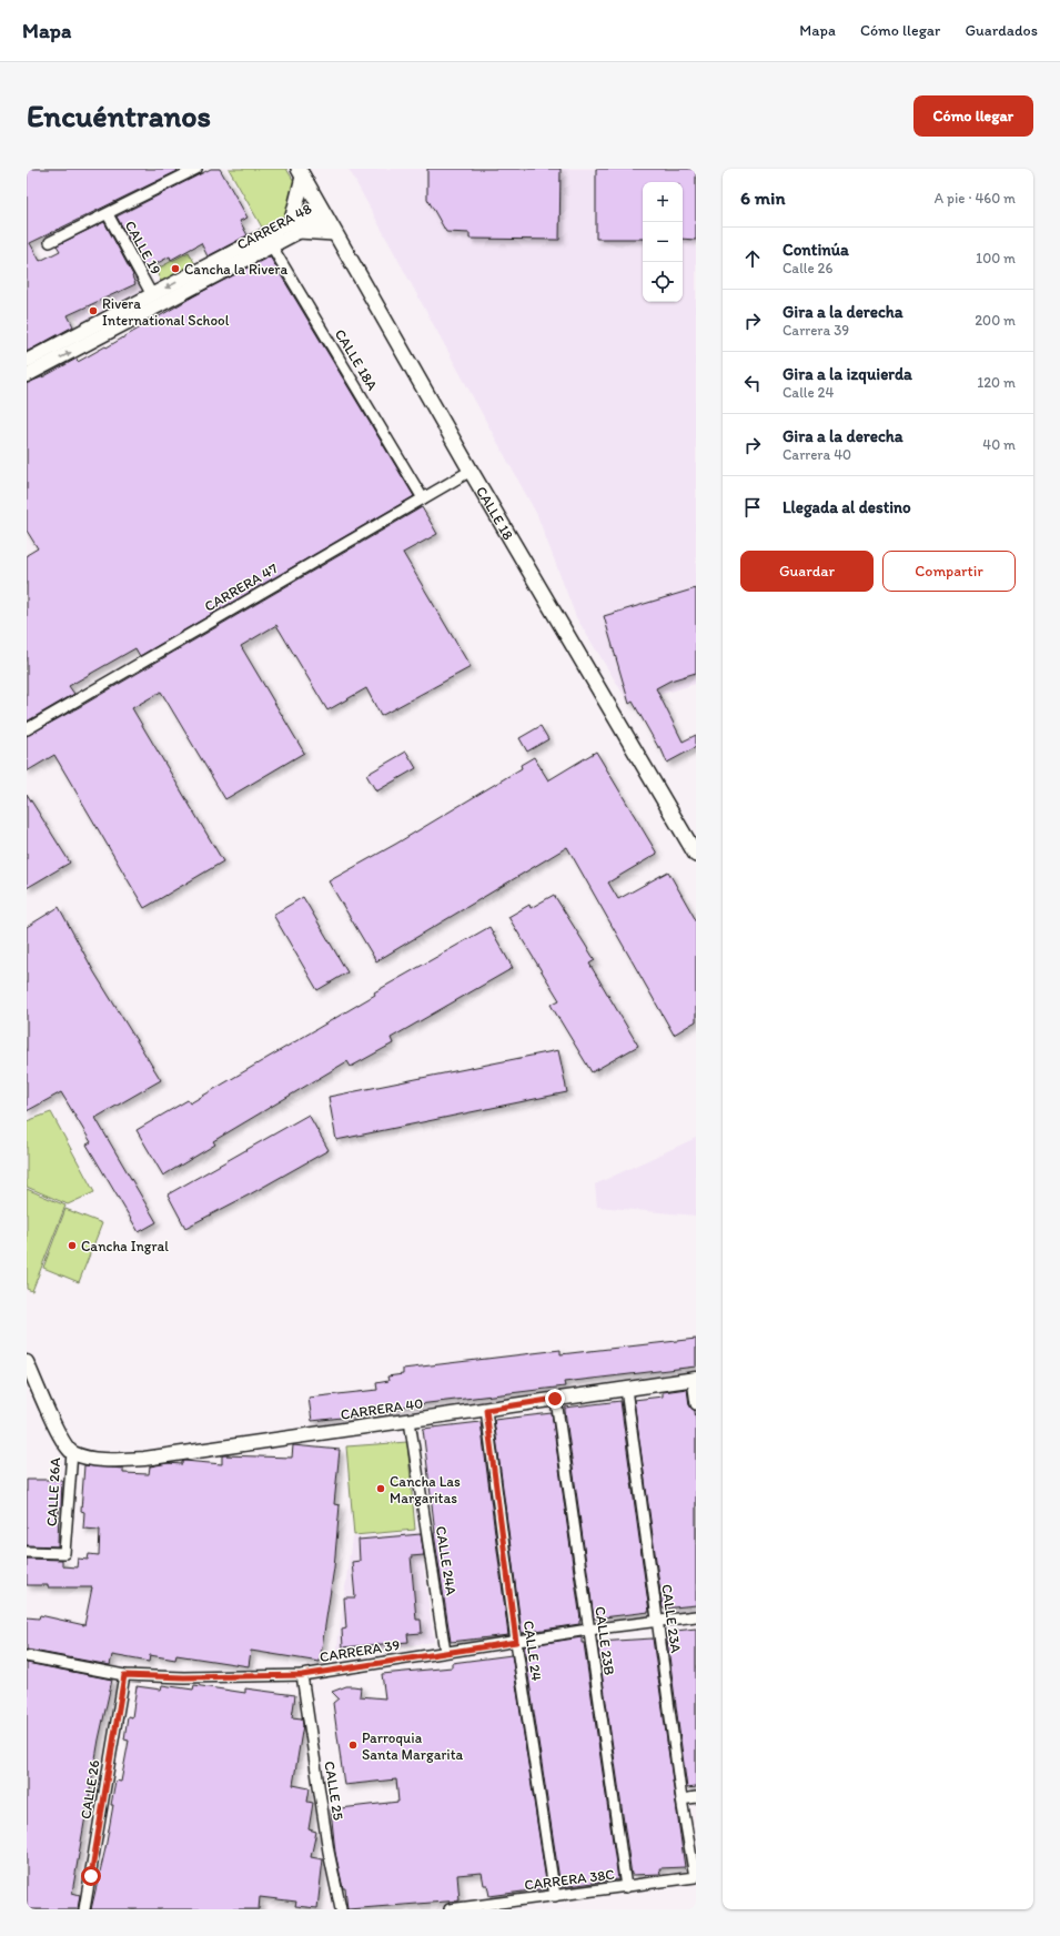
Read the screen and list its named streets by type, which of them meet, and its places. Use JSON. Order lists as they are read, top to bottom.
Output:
{
  "streets": {
    "main road": ["CALLE 18"],
    "street": [
      "CARRERA 48",
      "CALLE 19",
      "CALLE 18A",
      "CARRERA 47",
      "CARRERA 40",
      "CALLE 26A",
      "CALLE 24A",
      "CALLE 23A",
      "CALLE 23B",
      "CARRERA 39",
      "CALLE 24",
      "CALLE 26",
      "CALLE 25",
      "CARRERA 38C"
    ]
  },
  "crossings": [
    ["CARRERA 48", "CALLE 19"],
    ["CARRERA 48", "CALLE 18A"],
    ["CARRERA 48", "CALLE 18"],
    ["CALLE 18A", "CARRERA 47"],
    ["CALLE 18", "CARRERA 47"],
    ["CARRERA 40", "CALLE 26A"],
    ["CARRERA 40", "CALLE 24A"],
    ["CARRERA 40", "CALLE 23A"],
    ["CARRERA 40", "CALLE 23B"],
    ["CARRERA 40", "CALLE 24"],
    ["CALLE 24A", "CARRERA 39"],
    ["CALLE 23A", "CARRERA 39"],
    ["CALLE 23A", "CARRERA 38C"],
    ["CALLE 23B", "CARRERA 39"],
    ["CALLE 23B", "CARRERA 38C"],
    ["CARRERA 39", "CALLE 24"],
    ["CARRERA 39", "CALLE 26"],
    ["CARRERA 39", "CALLE 25"],
    ["CALLE 24", "CARRERA 38C"]
  ],
  "places": [
    "Cancha la Rivera",
    "Rivera International School",
    "Cancha Ingral",
    "Cancha Las Margaritas",
    "Parroquia Santa Margarita"
  ],
  "page": {
    "header": "Mapa",
    "nav": ["Mapa", "Cómo llegar", "Guardados"],
    "buttons": [
      "Cómo llegar",
      ["Guardar", "Compartir"]
    ],
    "title": "Encuéntranos",
    "heading": ["6 min", "A pie · 460 m"],
    "map_buttons": ["+", "−"],
    "list": [
      ["Continúa", "Calle 26", "100 m"],
      ["Gira a la derecha", "Carrera 39", "200 m"],
      ["Gira a la izquierda", "Calle 24", "120 m"],
      ["Gira a la derecha", "Carrera 40", "40 m"],
      "Llegada al destino"
    ]
  }
}
